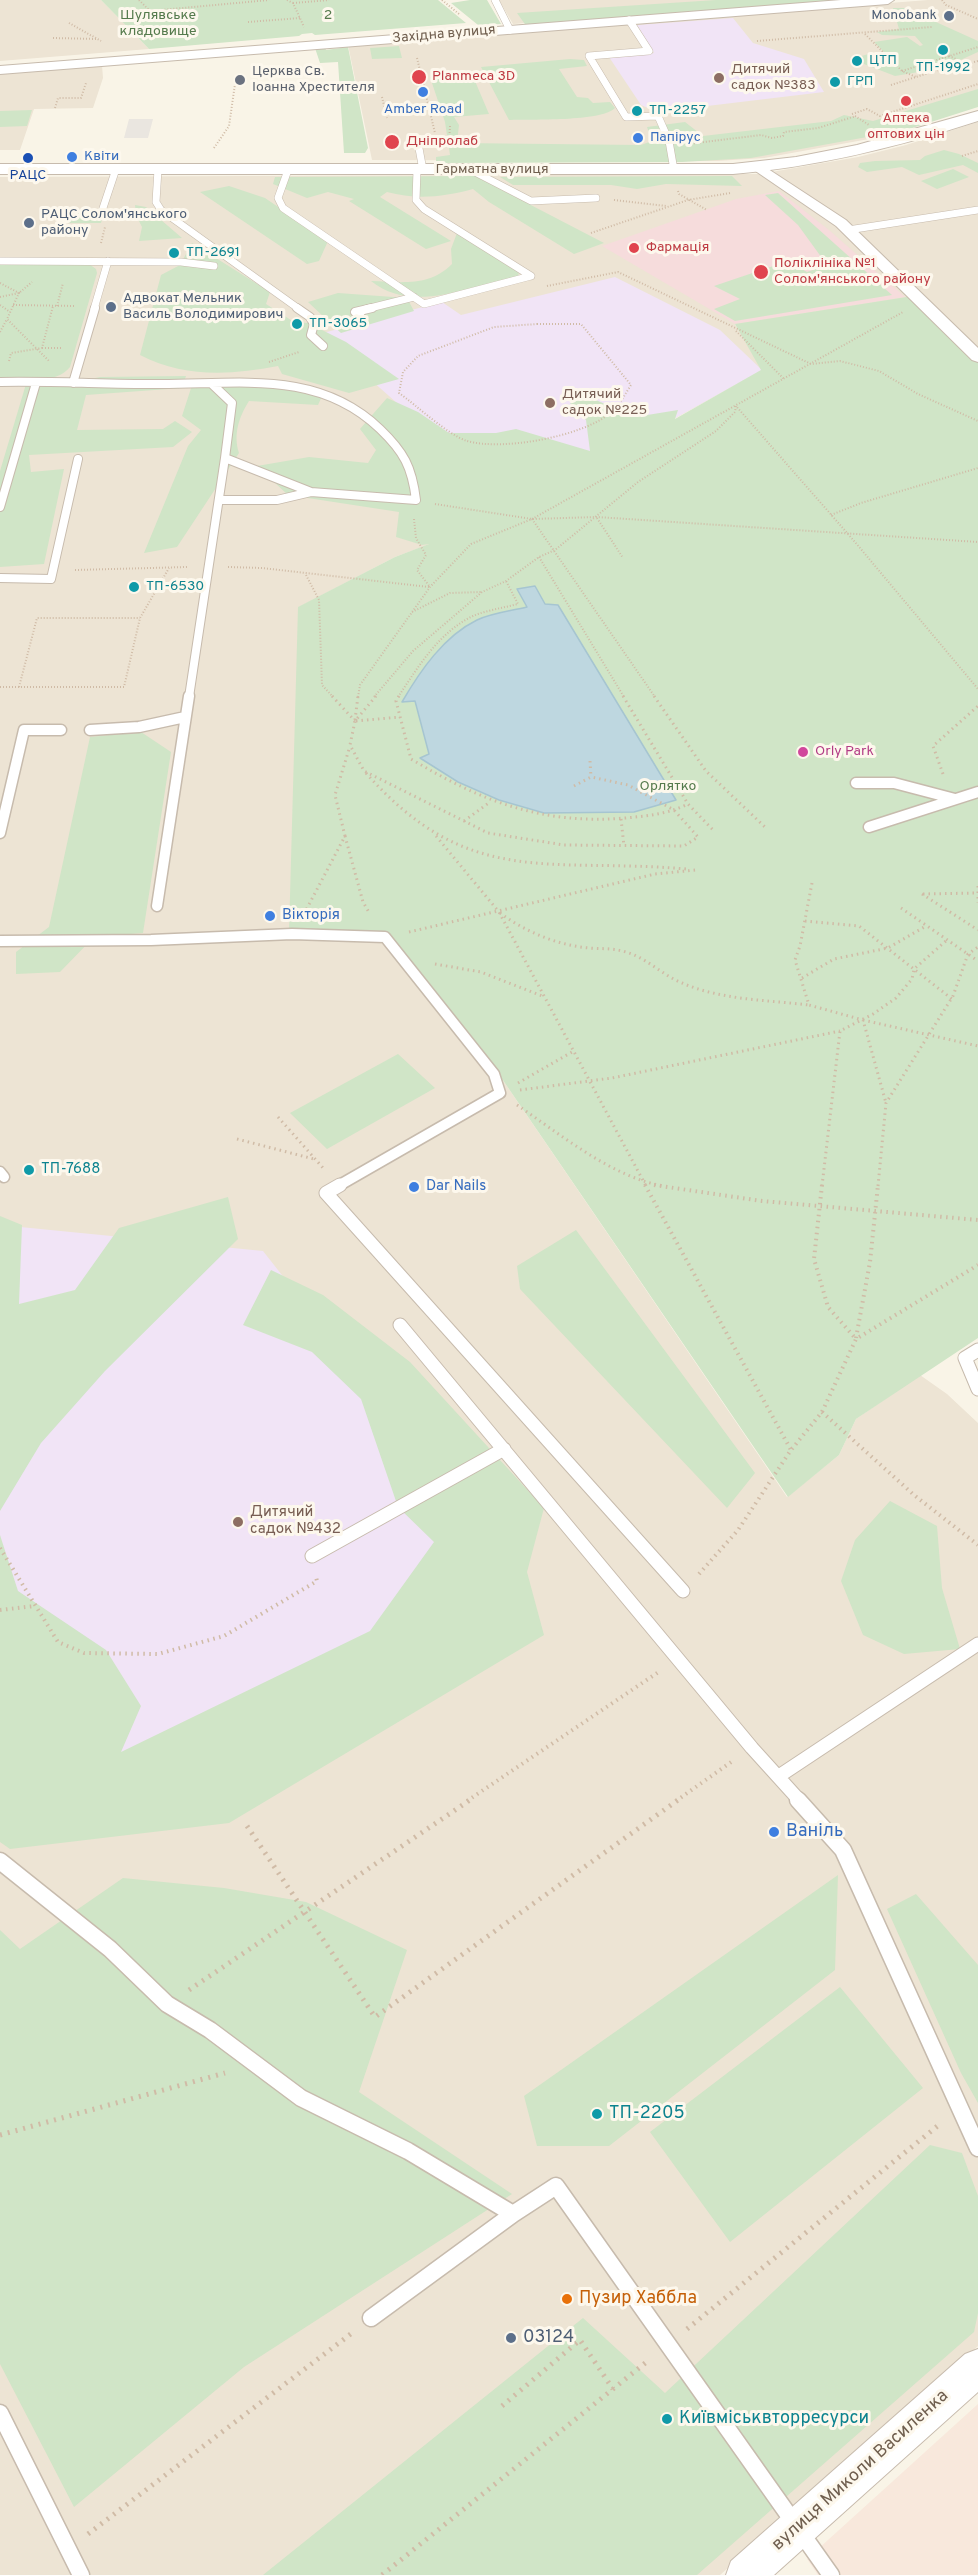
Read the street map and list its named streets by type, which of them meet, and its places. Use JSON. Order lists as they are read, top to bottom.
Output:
{
  "streets": {
    "street": ["Західна вулиця", "Гарматна вулиця", "вулиця Миколи Василенка"]
  },
  "parks": ["Шулявське кладовище", "2", "Орлятко"],
  "places": [
    "Monobank",
    "ТП-1992",
    "ЦТП",
    "Planmeca 3D",
    "Дитячий садок №383",
    "Церква Св. Іоанна Хрестителя",
    "ГРП",
    "Amber Road",
    "Аптека оптових цін",
    "ТП-2257",
    "Папірус",
    "Дніпролаб",
    "Квіти",
    "РАЦС",
    "РАЦС Солом'янського району",
    "Фармація",
    "ТП-2691",
    "Поліклініка №1 Солом'янського району",
    "Адвокат Мельник Василь Володимирович",
    "ТП-3065",
    "Дитячий садок №225",
    "ТП-6530",
    "Orly Park",
    "Вікторія",
    "ТП-7688",
    "Dar Nails",
    "Дитячий садок №432",
    "Ваніль",
    "ТП-2205",
    "Пузир Хаббла",
    "03124",
    "Київміськвторресурси"
  ]
}
